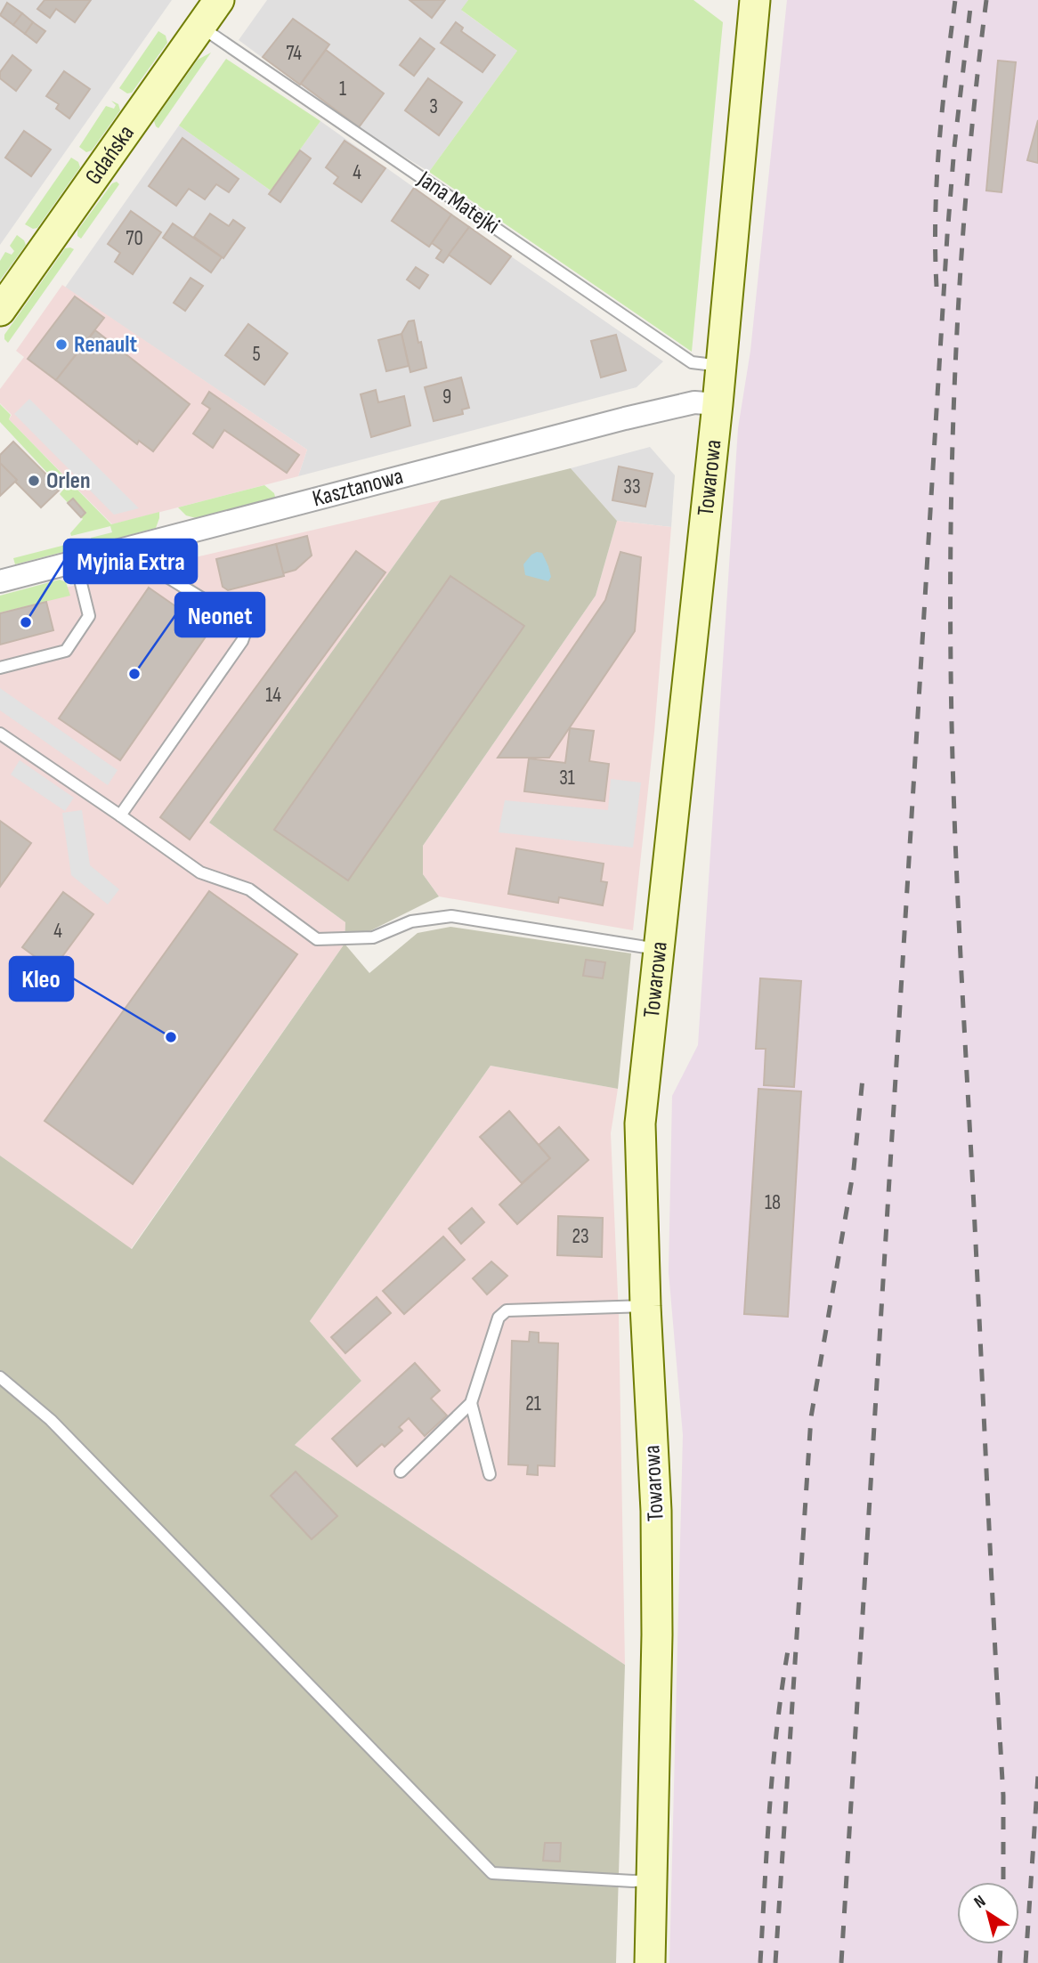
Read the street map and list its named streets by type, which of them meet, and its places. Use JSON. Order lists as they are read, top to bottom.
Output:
{
  "streets": {
    "street": ["Gdańska", "Towarowa", "Kasztanowa"],
    "lane": ["Jana Matejki"]
  },
  "crossings": [
    ["Gdańska", "Jana Matejki"],
    ["Jana Matejki", "Towarowa"],
    ["Towarowa", "Kasztanowa"]
  ],
  "places": [
    "Renault",
    "Orlen",
    "Myjnia Extra",
    "Neonet",
    "Kleo"
  ],
  "house_numbers": [
    "74",
    "1",
    "3",
    "4",
    "70",
    "5",
    "9",
    "33",
    "14",
    "31",
    "4",
    "18",
    "23",
    "21"
  ],
  "north": "top left"
}
